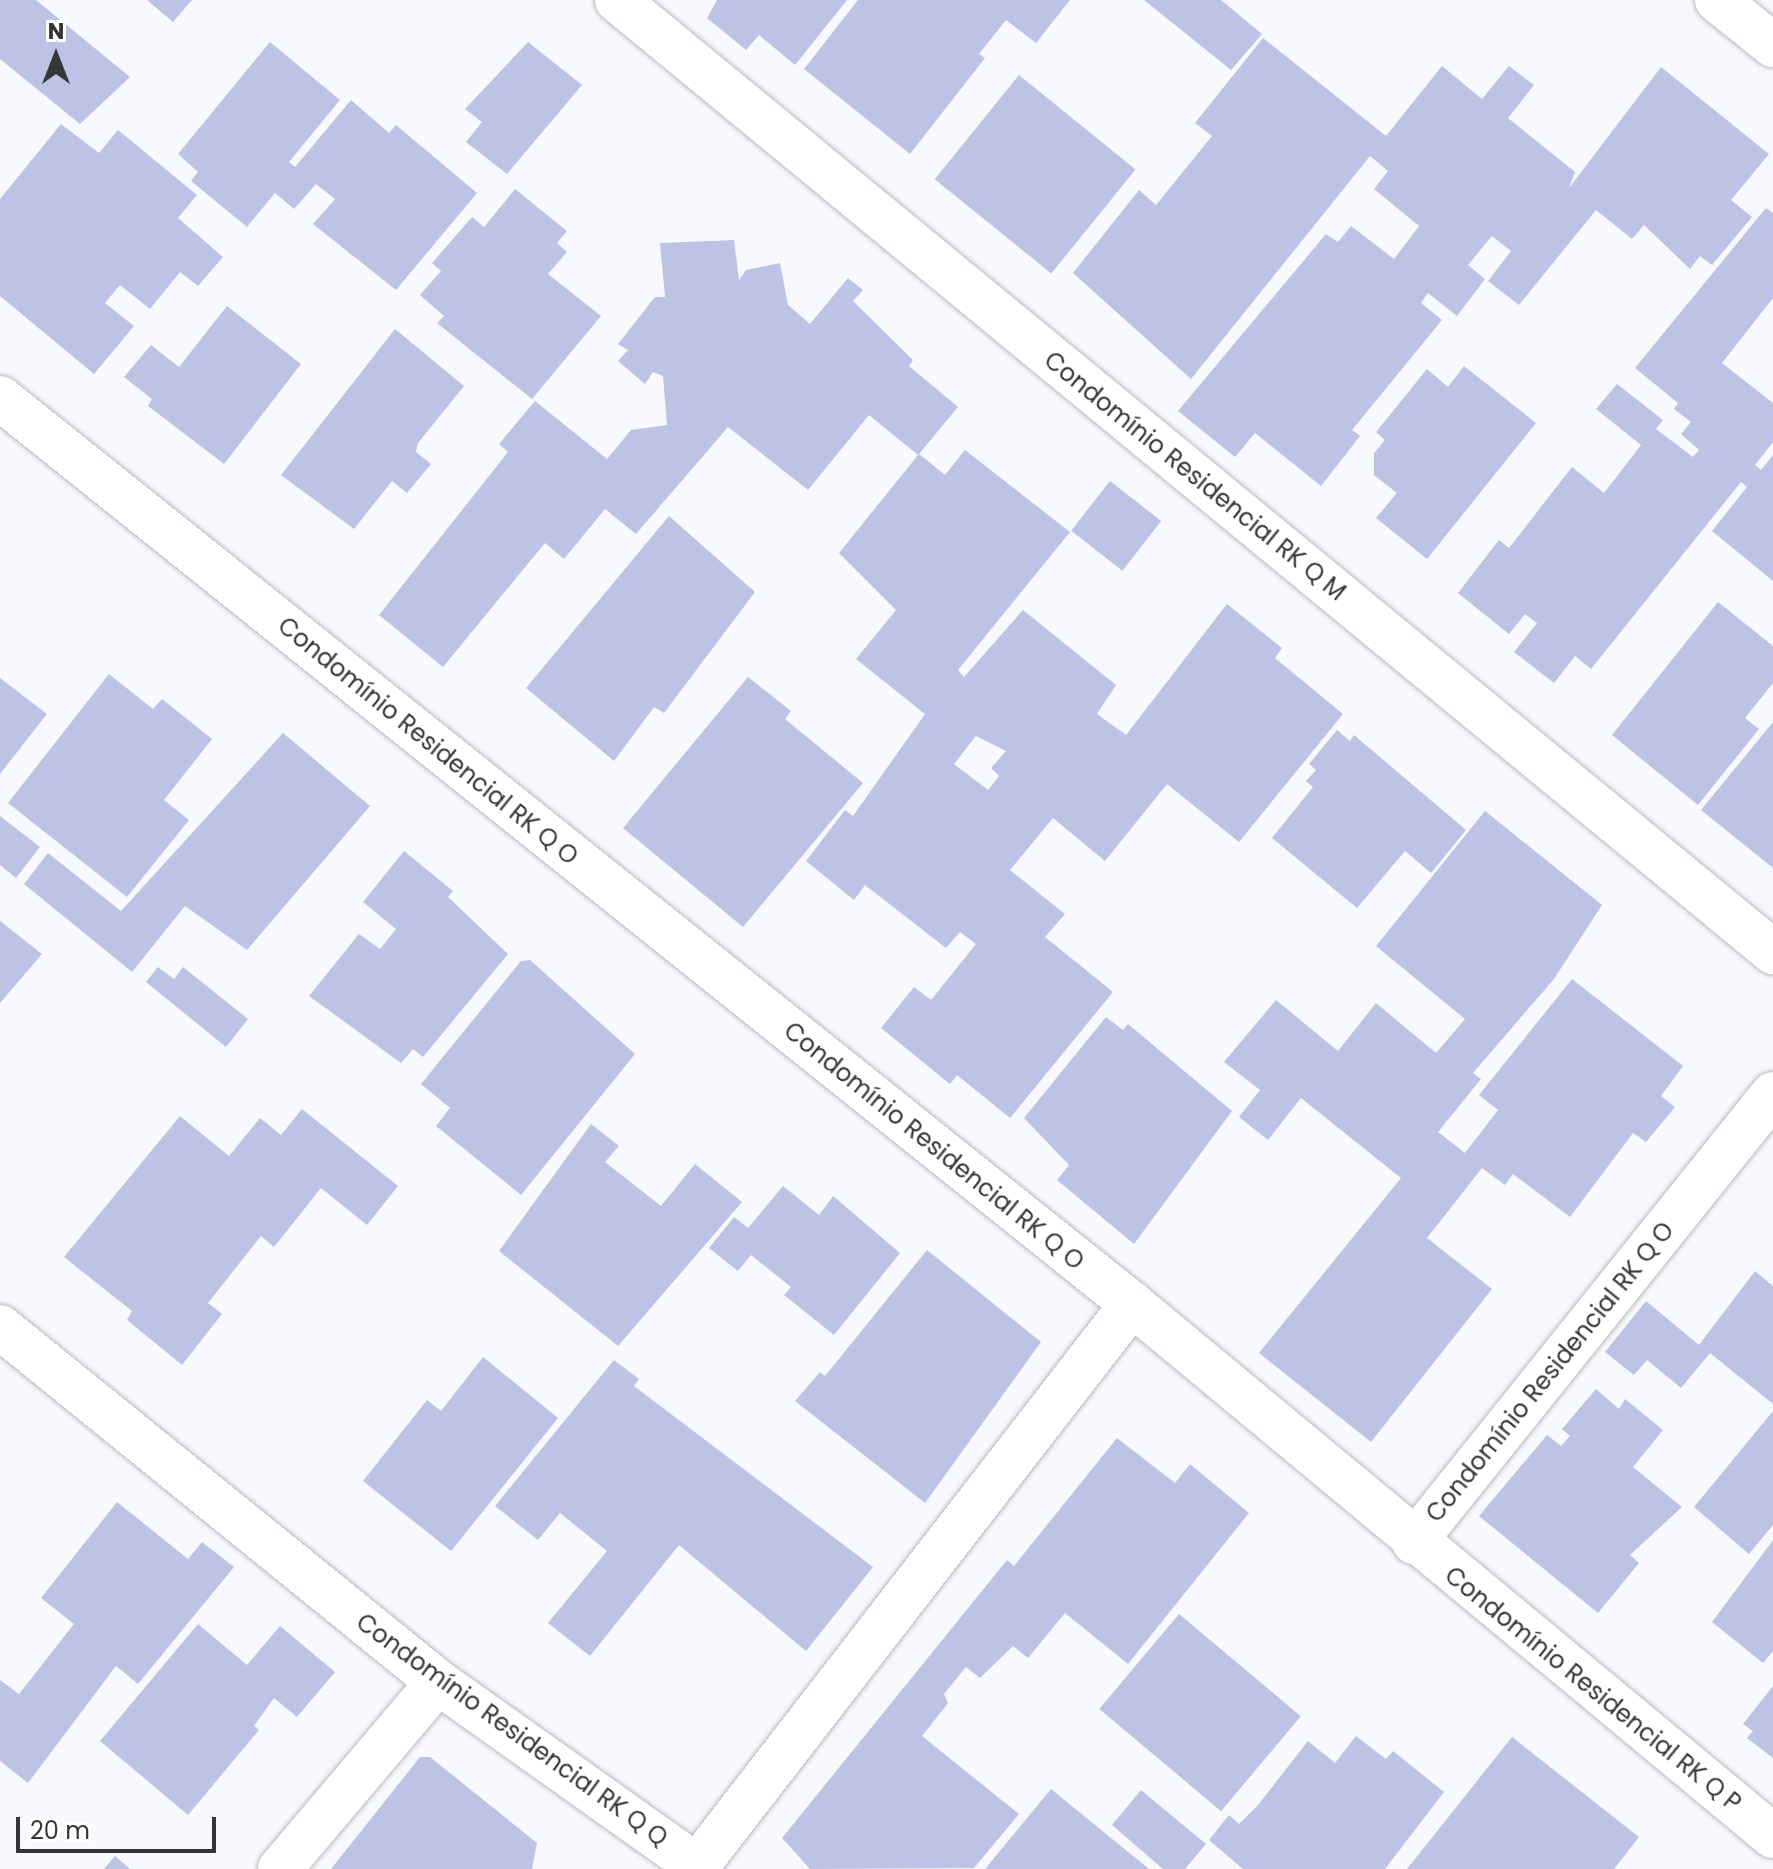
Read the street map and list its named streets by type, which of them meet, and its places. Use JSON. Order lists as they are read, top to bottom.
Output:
{
  "streets": {
    "street": [
      "Condomínio Residencial RK Q M",
      "Condomínio Residencial RK Q O",
      "Condomínio Residencial RK Q P",
      "Condomínio Residencial RK Q Q"
    ]
  },
  "crossings": [
    ["Condomínio Residencial RK Q O", "Condomínio Residencial RK Q P"],
    ["Condomínio Residencial RK Q O", "Condomínio Residencial RK Q Q"]
  ],
  "scale_bar": "20 m",
  "north": "top"
}
